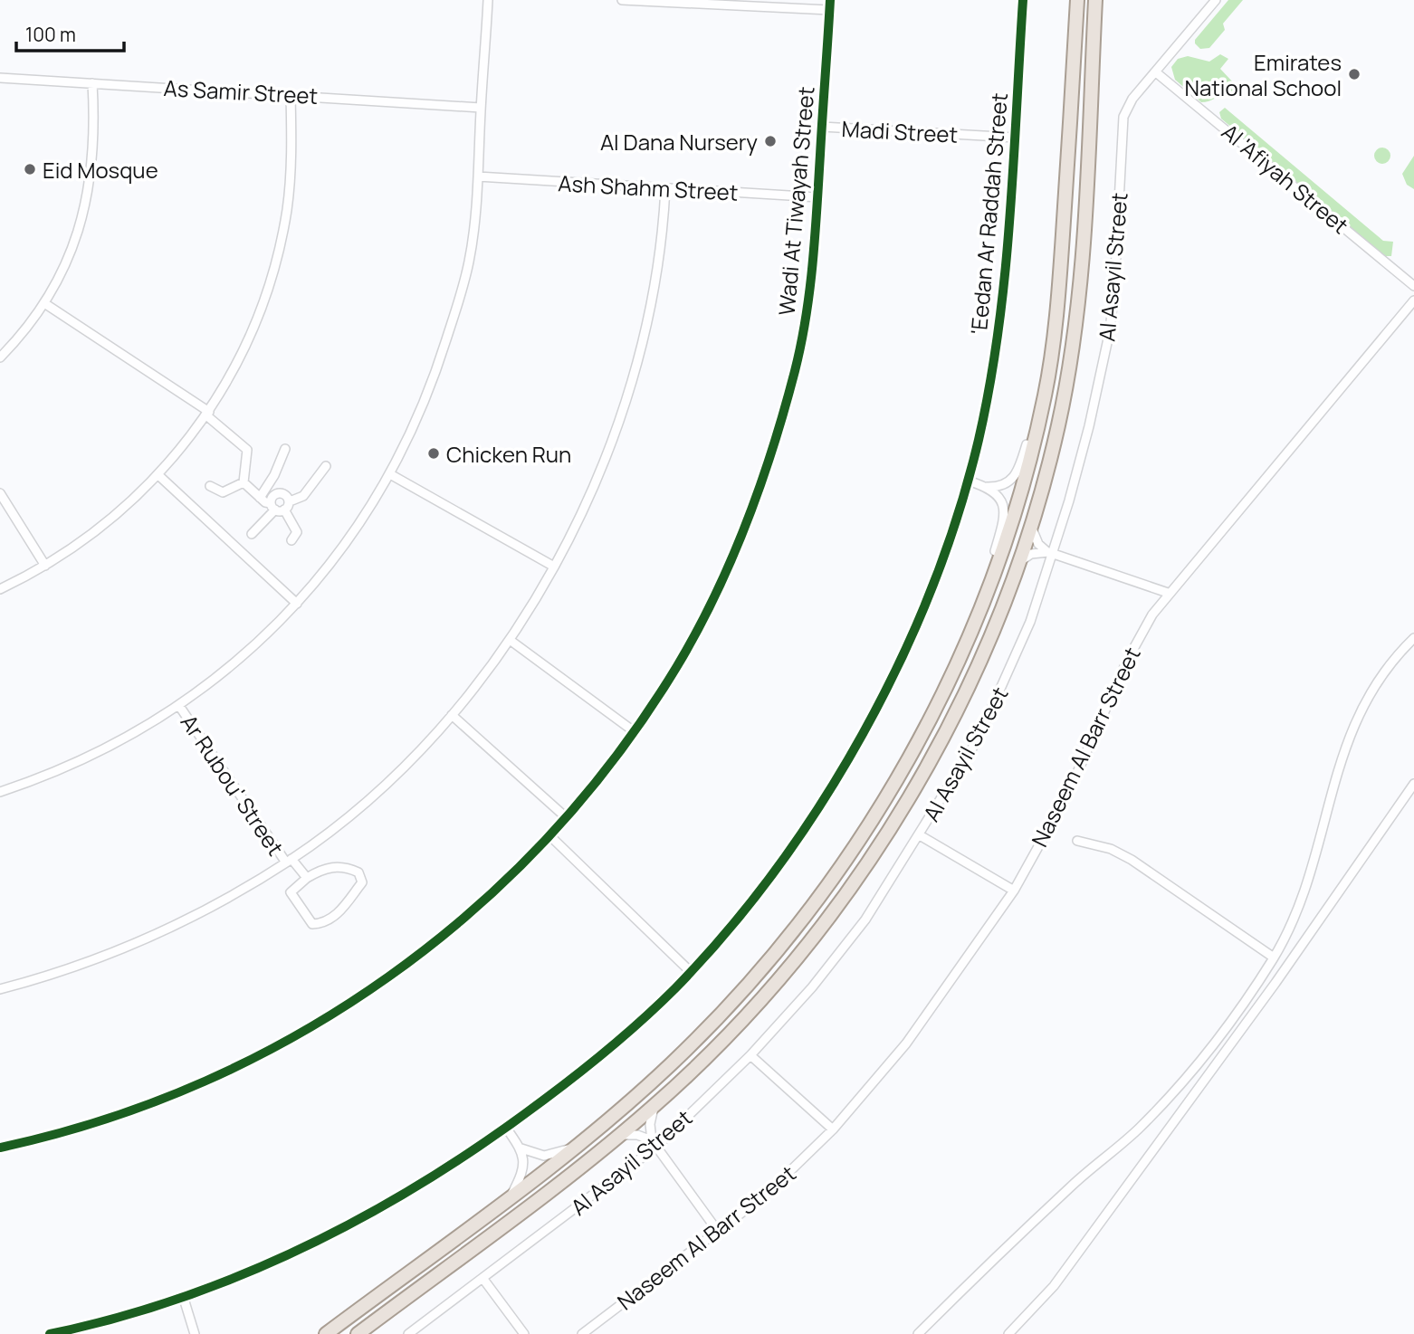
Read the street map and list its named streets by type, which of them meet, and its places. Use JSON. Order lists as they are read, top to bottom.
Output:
{
  "streets": {
    "street": [
      "As Samir Street",
      "Madi Street",
      "Al 'Afiyah Street",
      "Ash Shahm Street",
      "Wadi At Tiwayah Street",
      "'Eedan Ar Raddah Street",
      "Al Asayil Street",
      "Naseem Al Barr Street",
      "Ar Rubou' Street"
    ]
  },
  "crossings": [
    ["Madi Street", "Wadi At Tiwayah Street"],
    ["Madi Street", "'Eedan Ar Raddah Street"],
    ["Al 'Afiyah Street", "Al Asayil Street"],
    ["Ash Shahm Street", "Wadi At Tiwayah Street"]
  ],
  "places": [
    "Emirates National School",
    "Al Dana Nursery",
    "Eid Mosque",
    "Chicken Run"
  ],
  "scale_bar": "100 m"
}
